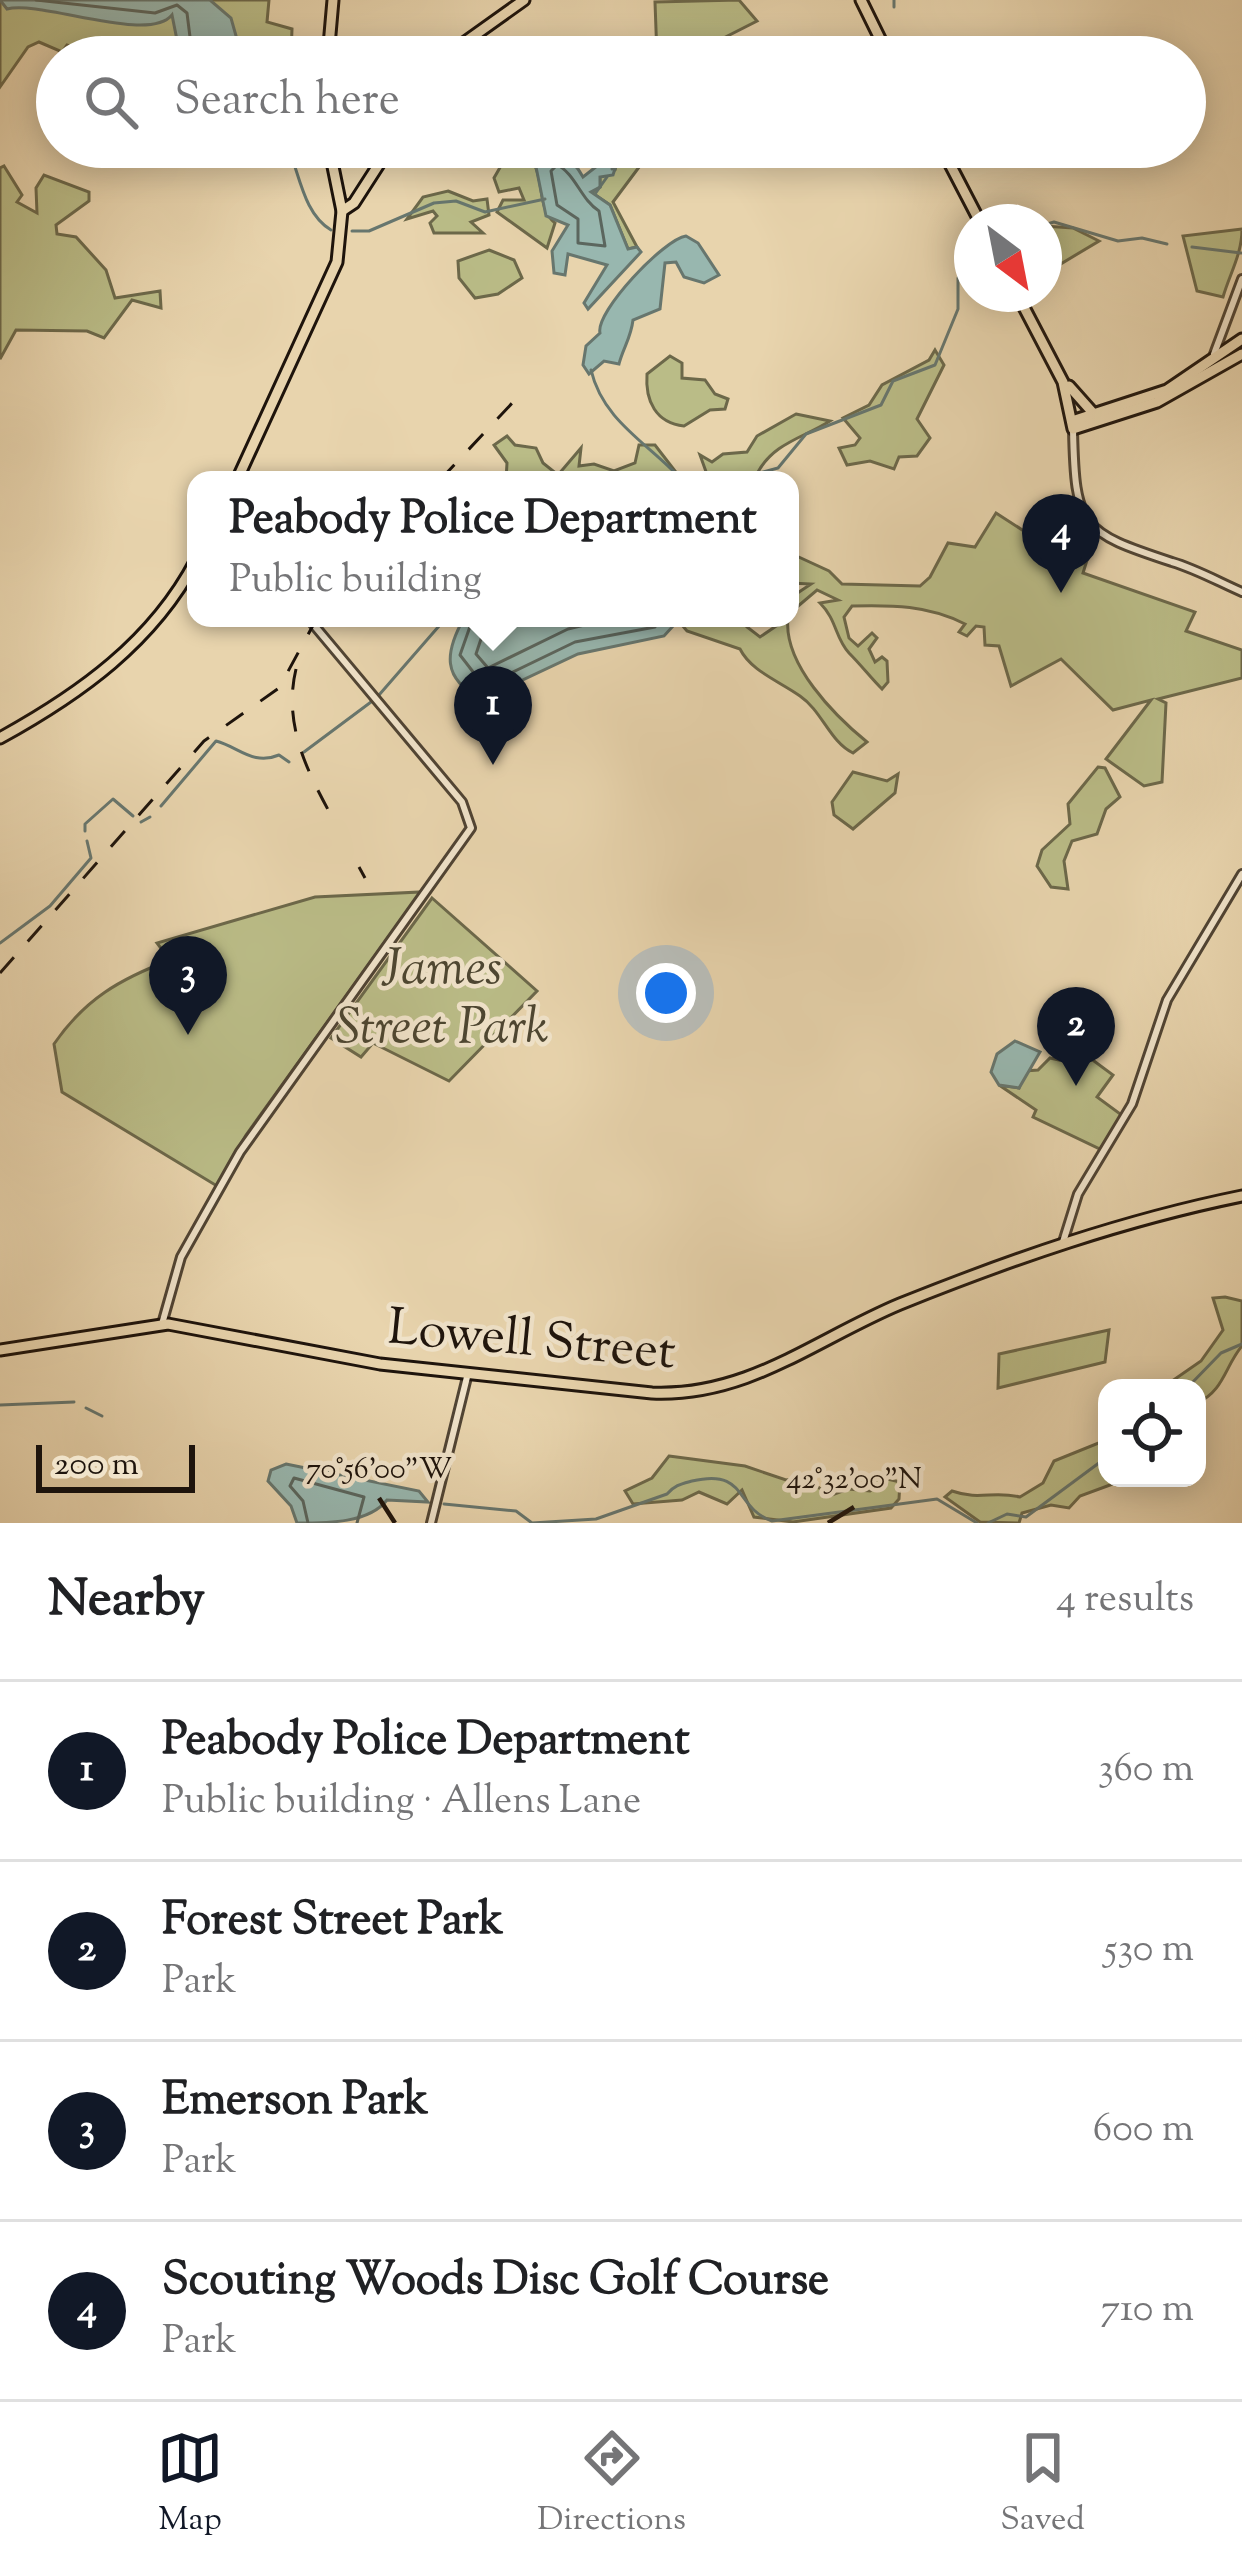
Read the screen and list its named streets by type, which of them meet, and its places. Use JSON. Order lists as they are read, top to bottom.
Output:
{
  "streets": {
    "main road": ["Lowell Street"]
  },
  "parks": ["James Street Park"],
  "scale_bar": "200 m",
  "north": "bottom right",
  "page": {
    "search": "Search here",
    "popup": ["Peabody Police Department", "Public building"],
    "pins": [
      "4",
      "1",
      "3",
      "2"
    ],
    "scale": "200 m",
    "heading": ["Nearby", "4 results"],
    "list": [
      {
        "mark": "1",
        "name": "Peabody Police Department",
        "note": "Public building · Allens Lane",
        "value": "360 m"
      },
      {
        "mark": "2",
        "name": "Forest Street Park",
        "note": "Park",
        "value": "530 m"
      },
      {
        "mark": "3",
        "name": "Emerson Park",
        "note": "Park",
        "value": "600 m"
      },
      {
        "mark": "4",
        "name": "Scouting Woods Disc Golf Course",
        "note": "Park",
        "value": "710 m"
      }
    ],
    "nav": ["Map", "Directions", "Saved"]
  },
  "coordinates": ["70°56'00\"W", "42°32'00\"N"]
}
